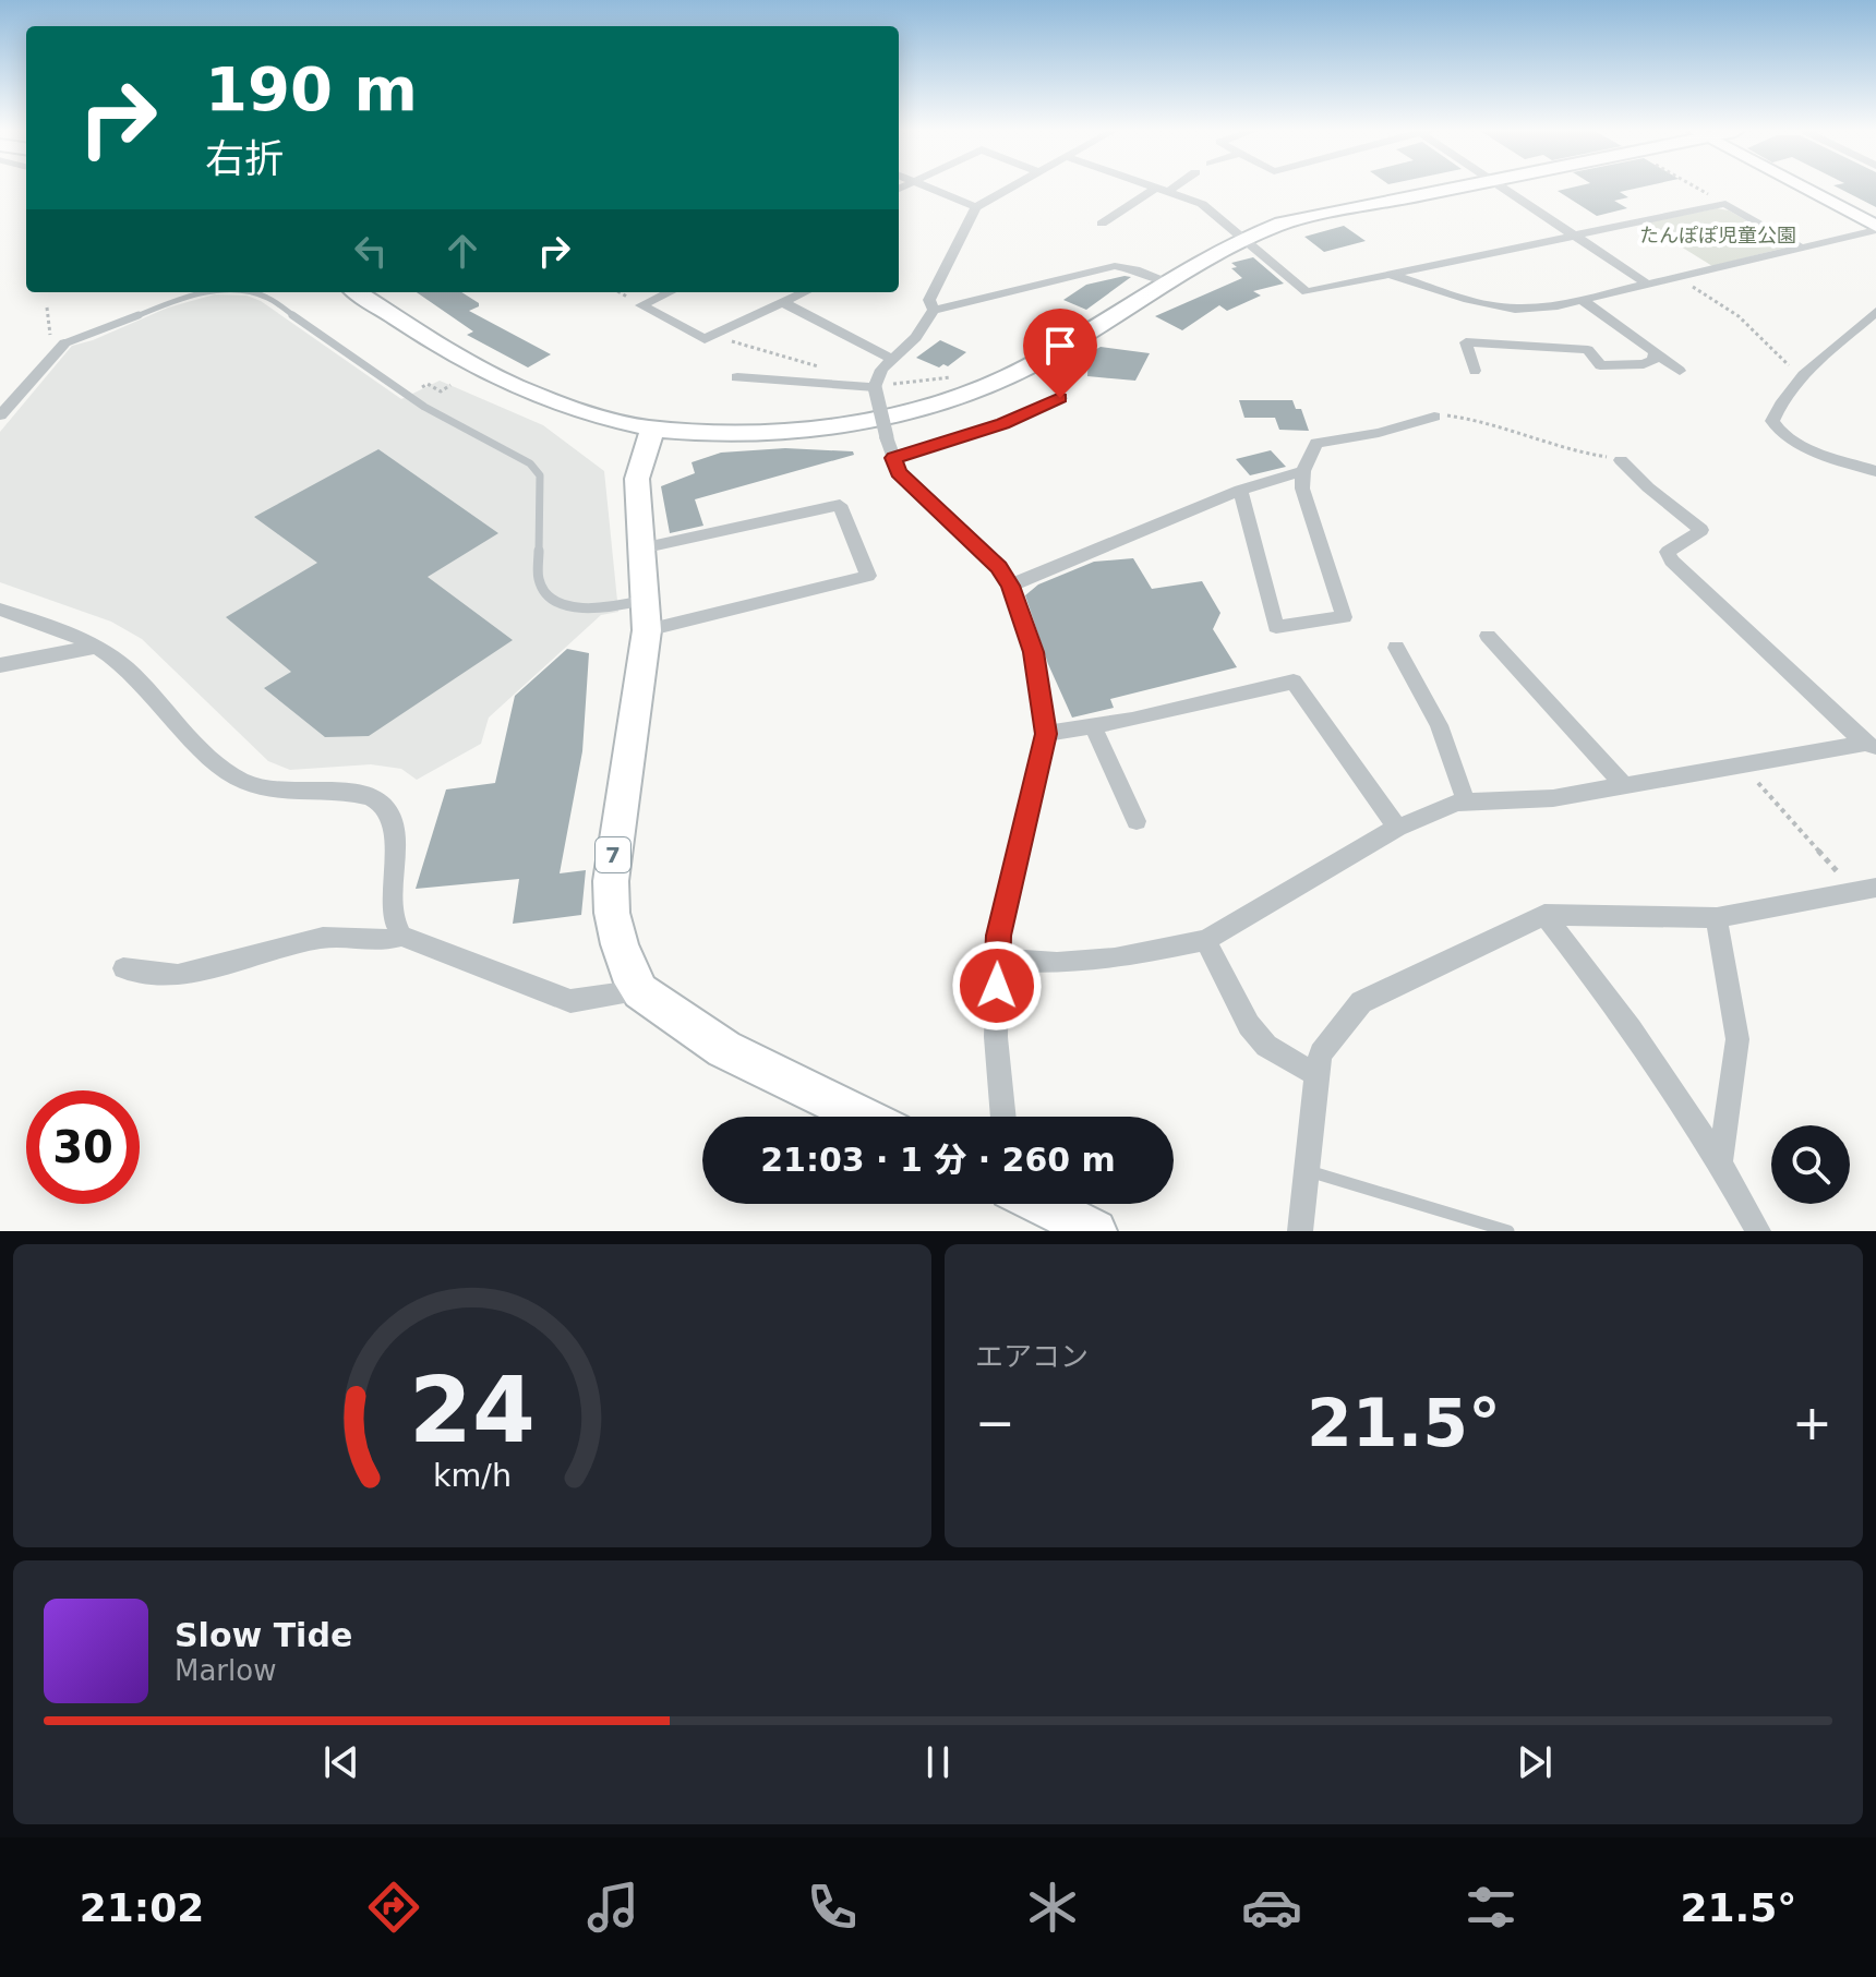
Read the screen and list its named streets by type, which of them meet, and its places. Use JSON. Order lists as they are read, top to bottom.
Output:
{
  "streets": {
    "main road": ["7"]
  },
  "parks": ["たんぽぽ児童公園"],
  "page": {
    "turn": ["190 m", "右折"],
    "limit": "30",
    "trip": "21:03 · 1 分 · 260 m",
    "tile": "エアコン",
    "heat": ["−", "21.5°", "+"],
    "song": ["Slow Tide", "Marlow"],
    "tabs": ["21:02", "21.5°"],
    "gauge": ["24", "km/h"]
  }
}
